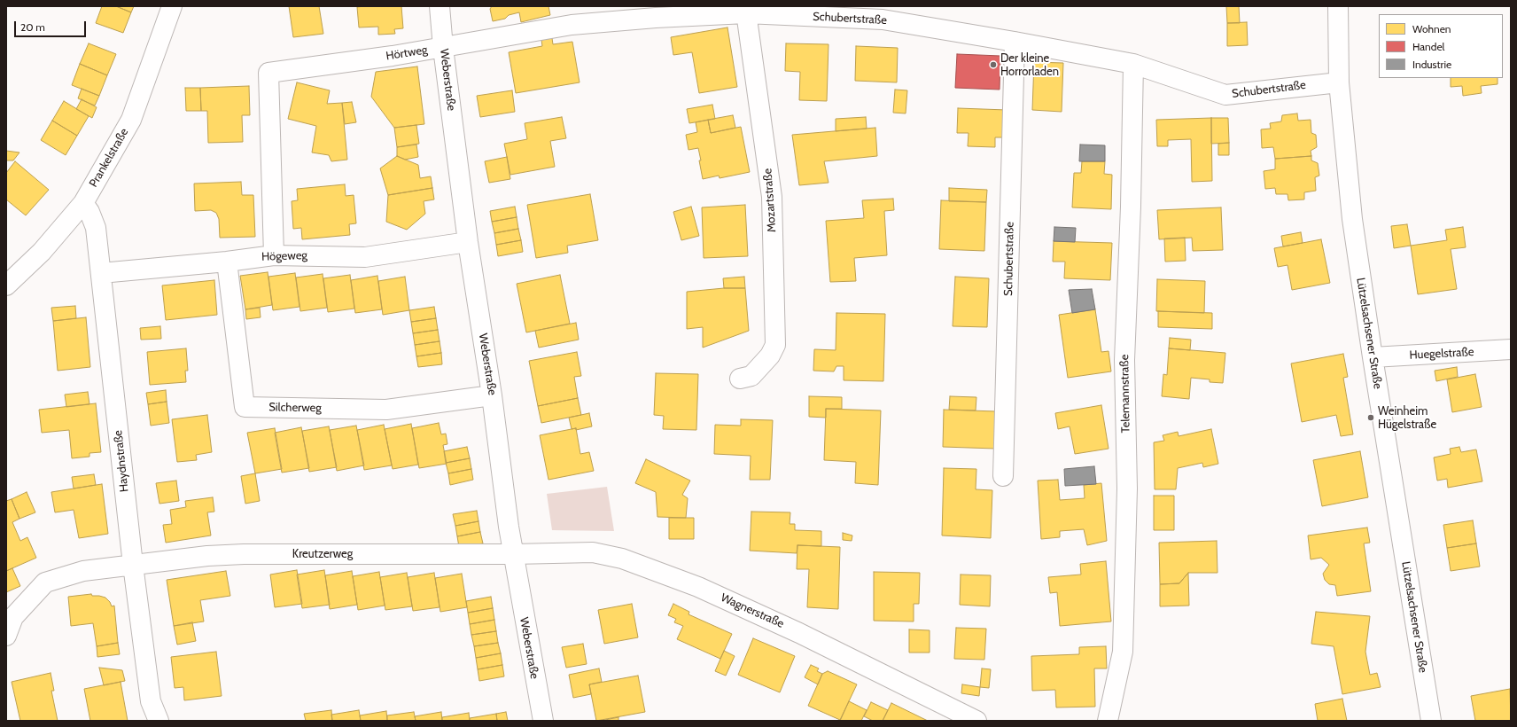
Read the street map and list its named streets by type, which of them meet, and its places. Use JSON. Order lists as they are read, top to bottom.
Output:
{
  "streets": {
    "street": [
      "Schubertstraße",
      "Hörtweg",
      "Weberstraße",
      "Prankelstraße",
      "Mozartstraße",
      "Högeweg",
      "Lützelsachsener Straße",
      "Huegelstraße",
      "Telemannstraße",
      "Silcherweg",
      "Haydnstraße",
      "Kreutzerweg",
      "Wagnerstraße"
    ]
  },
  "crossings": [
    ["Schubertstraße", "Hörtweg"],
    ["Schubertstraße", "Mozartstraße"],
    ["Schubertstraße", "Lützelsachsener Straße"],
    ["Schubertstraße", "Telemannstraße"],
    ["Hörtweg", "Weberstraße"],
    ["Hörtweg", "Mozartstraße"],
    ["Hörtweg", "Högeweg"],
    ["Weberstraße", "Högeweg"],
    ["Weberstraße", "Silcherweg"],
    ["Weberstraße", "Kreutzerweg"],
    ["Weberstraße", "Wagnerstraße"],
    ["Prankelstraße", "Haydnstraße"],
    ["Högeweg", "Silcherweg"],
    ["Högeweg", "Haydnstraße"],
    ["Lützelsachsener Straße", "Huegelstraße"],
    ["Haydnstraße", "Kreutzerweg"],
    ["Kreutzerweg", "Wagnerstraße"]
  ],
  "places": ["Der kleine Horrorladen", "Weinheim Hügelstraße"],
  "legend": ["Wohnen", "Handel", "Industrie"],
  "scale_bar": "20 m"
}
